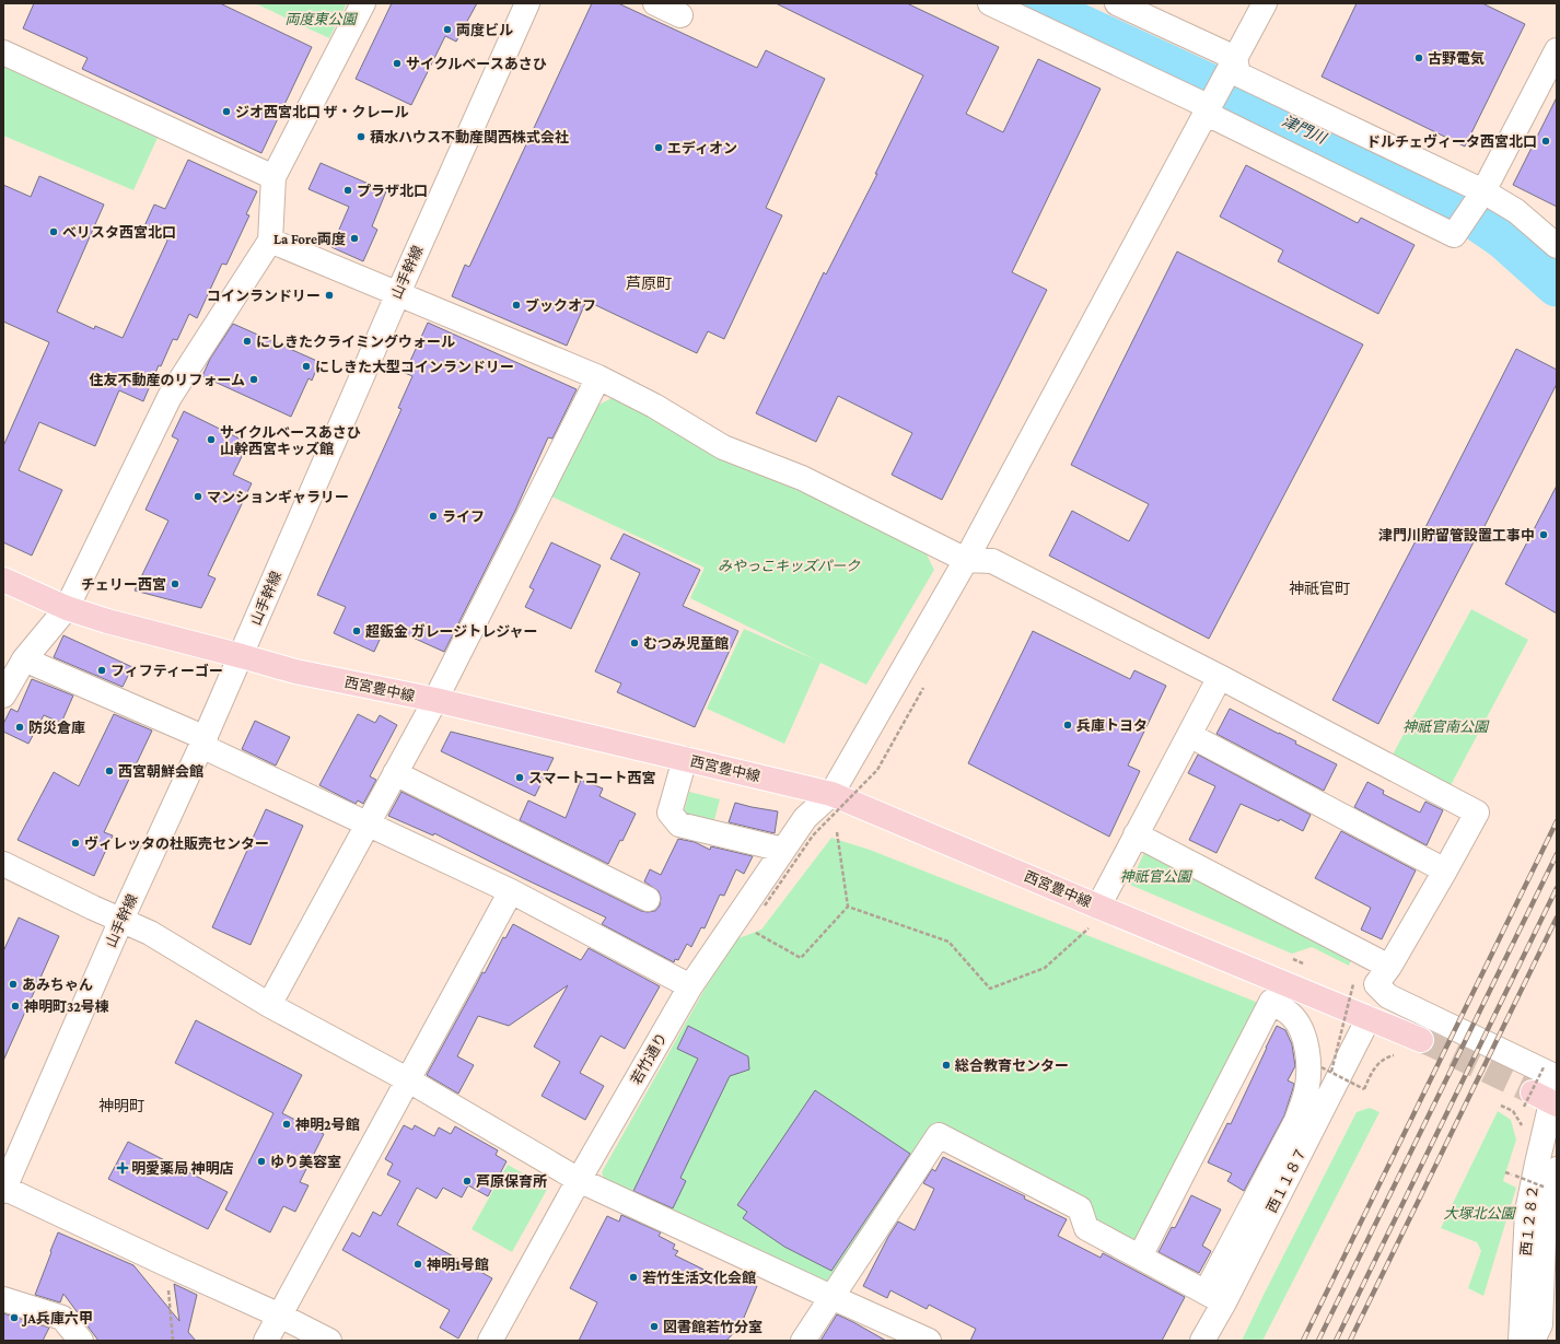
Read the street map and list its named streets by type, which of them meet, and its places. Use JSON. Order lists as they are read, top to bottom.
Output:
{
  "streets": {
    "main road": ["西宮豊中線"],
    "street": [
      "山手幹線",
      "若竹通り",
      "西１１８７",
      "西１２８２"
    ]
  },
  "crossings": [
    ["山手幹線", "西宮豊中線"],
    ["西宮豊中線", "若竹通り"],
    ["西宮豊中線", "西１１８７"]
  ],
  "districts": ["芦原町", "神祇官町", "神明町"],
  "water": ["津門川"],
  "parks": [
    "両度東公園",
    "みやっこキッズパーク",
    "神祇官南公園",
    "神祇官公園",
    "大塚北公園"
  ],
  "places": {
    "other": [
      "両度ビル",
      "古野電気",
      "サイクルベースあさひ",
      "ジオ西宮北口 ザ・クレール",
      "積水ハウス不動産関西株式会社",
      "ドルチェヴィータ西宮北口",
      "エディオン",
      "プラザ北口",
      "ベリスタ西宮北口",
      "La Fore両度",
      "コインランドリー",
      "ブックオフ",
      "にしきたクライミングウォール",
      "にしきた大型コインランドリー",
      "住友不動産のリフォーム",
      "サイクルベースあさひ 山幹西宮キッズ館",
      "マンションギャラリー",
      "ライフ",
      "津門川貯留管設置工事中",
      "チェリー西宮",
      "超鈑金 ガレージトレジャー",
      "むつみ児童館",
      "フィフティーゴー",
      "兵庫トヨタ",
      "防災倉庫",
      "西宮朝鮮会館",
      "スマートコート西宮",
      "ヴィレッタの杜販売センター",
      "あみちゃん",
      "神明町32号棟",
      "総合教育センター",
      "神明2号館",
      "ゆり美容室",
      "芦原保育所",
      "神明1号館",
      "若竹生活文化会館",
      "JA兵庫六甲",
      "図書館若竹分室"
    ],
    "health": ["明愛薬局 神明店"]
  }
}
